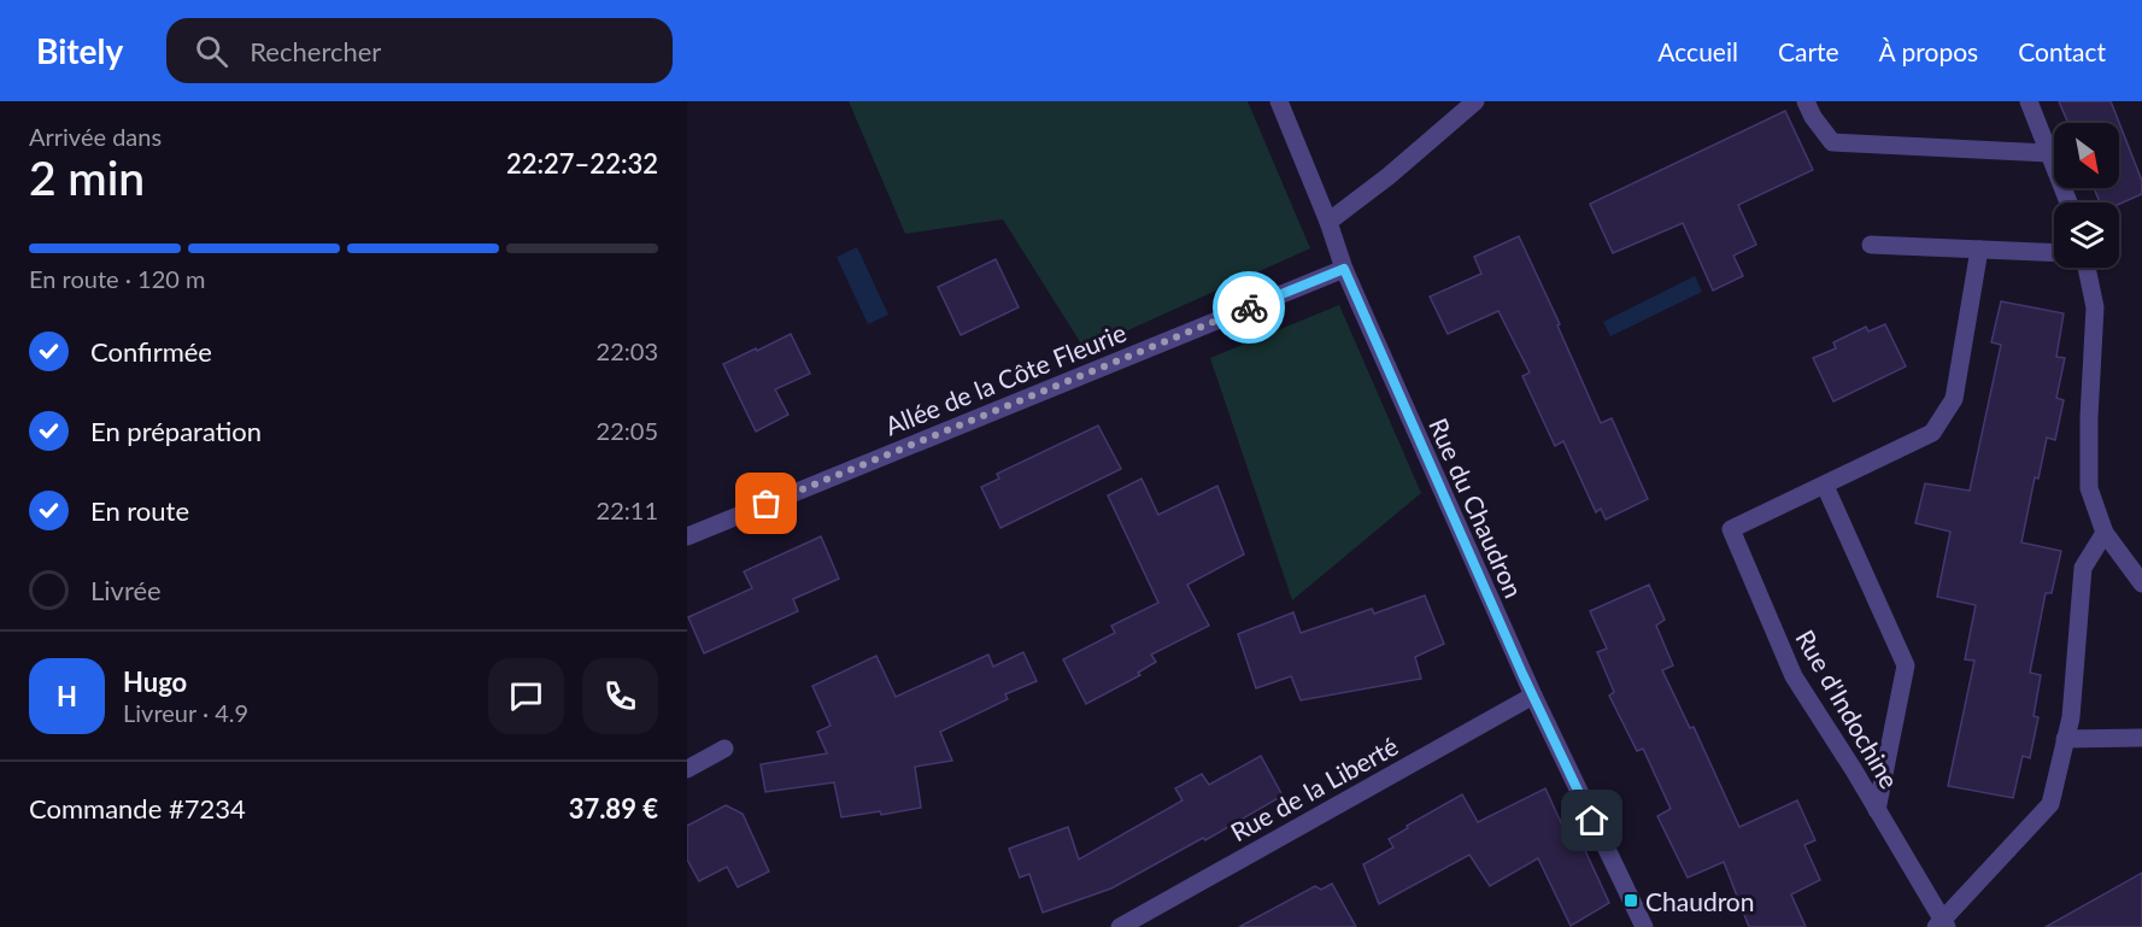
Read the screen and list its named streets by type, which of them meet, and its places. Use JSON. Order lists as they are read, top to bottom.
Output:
{
  "streets": {
    "street": [
      "Allée de la Côte Fleurie",
      "Rue du Chaudron",
      "Rue d'Indochine",
      "Rue de la Liberté"
    ]
  },
  "crossings": [
    ["Allée de la Côte Fleurie", "Rue du Chaudron"],
    ["Rue du Chaudron", "Rue de la Liberté"]
  ],
  "places": {
    "transit": ["Chaudron"]
  },
  "north": "bottom right",
  "page": {
    "header": "Bitely",
    "search": "Rechercher",
    "nav": [
      "Accueil",
      "Carte",
      "À propos",
      "Contact"
    ],
    "heading": ["2 min", "Arrivée dans", "22:27–22:32"],
    "panel": [
      "Hugo",
      "Livreur · 4.9",
      "Commande #7234",
      "37.89 €"
    ],
    "bar": "En route · 120 m",
    "list": [
      ["Confirmée", "22:03"],
      ["En préparation", "22:05"],
      ["En route", "22:11"],
      "Livrée"
    ],
    "round": "H"
  }
}
